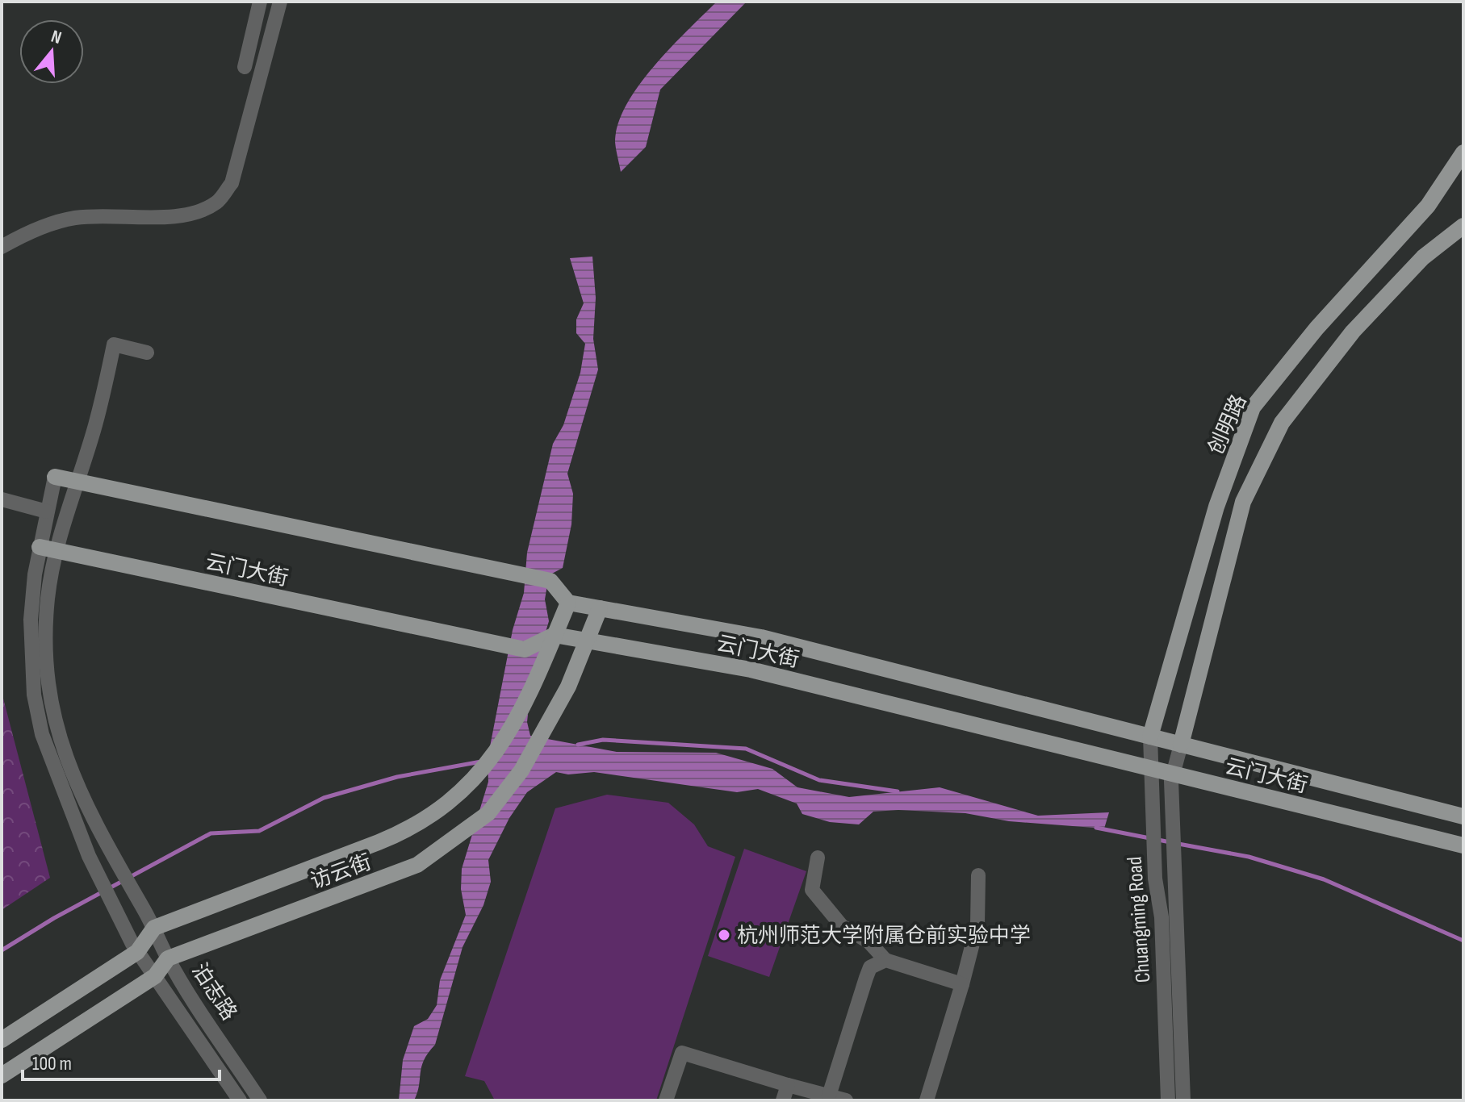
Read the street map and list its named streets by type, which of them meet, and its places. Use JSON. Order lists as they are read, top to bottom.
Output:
{
  "streets": {
    "main road": ["创明路", "云门大街", "访云街"],
    "street": ["Chuangming Road", "泊志路"]
  },
  "crossings": [
    ["创明路", "云门大街"],
    ["创明路", "Chuangming Road"],
    ["云门大街", "访云街"],
    ["云门大街", "Chuangming Road"],
    ["云门大街", "泊志路"],
    ["访云街", "泊志路"]
  ],
  "places": ["杭州师范大学附属仓前实验中学"],
  "scale_bar": "100 m",
  "north": "top"
}
